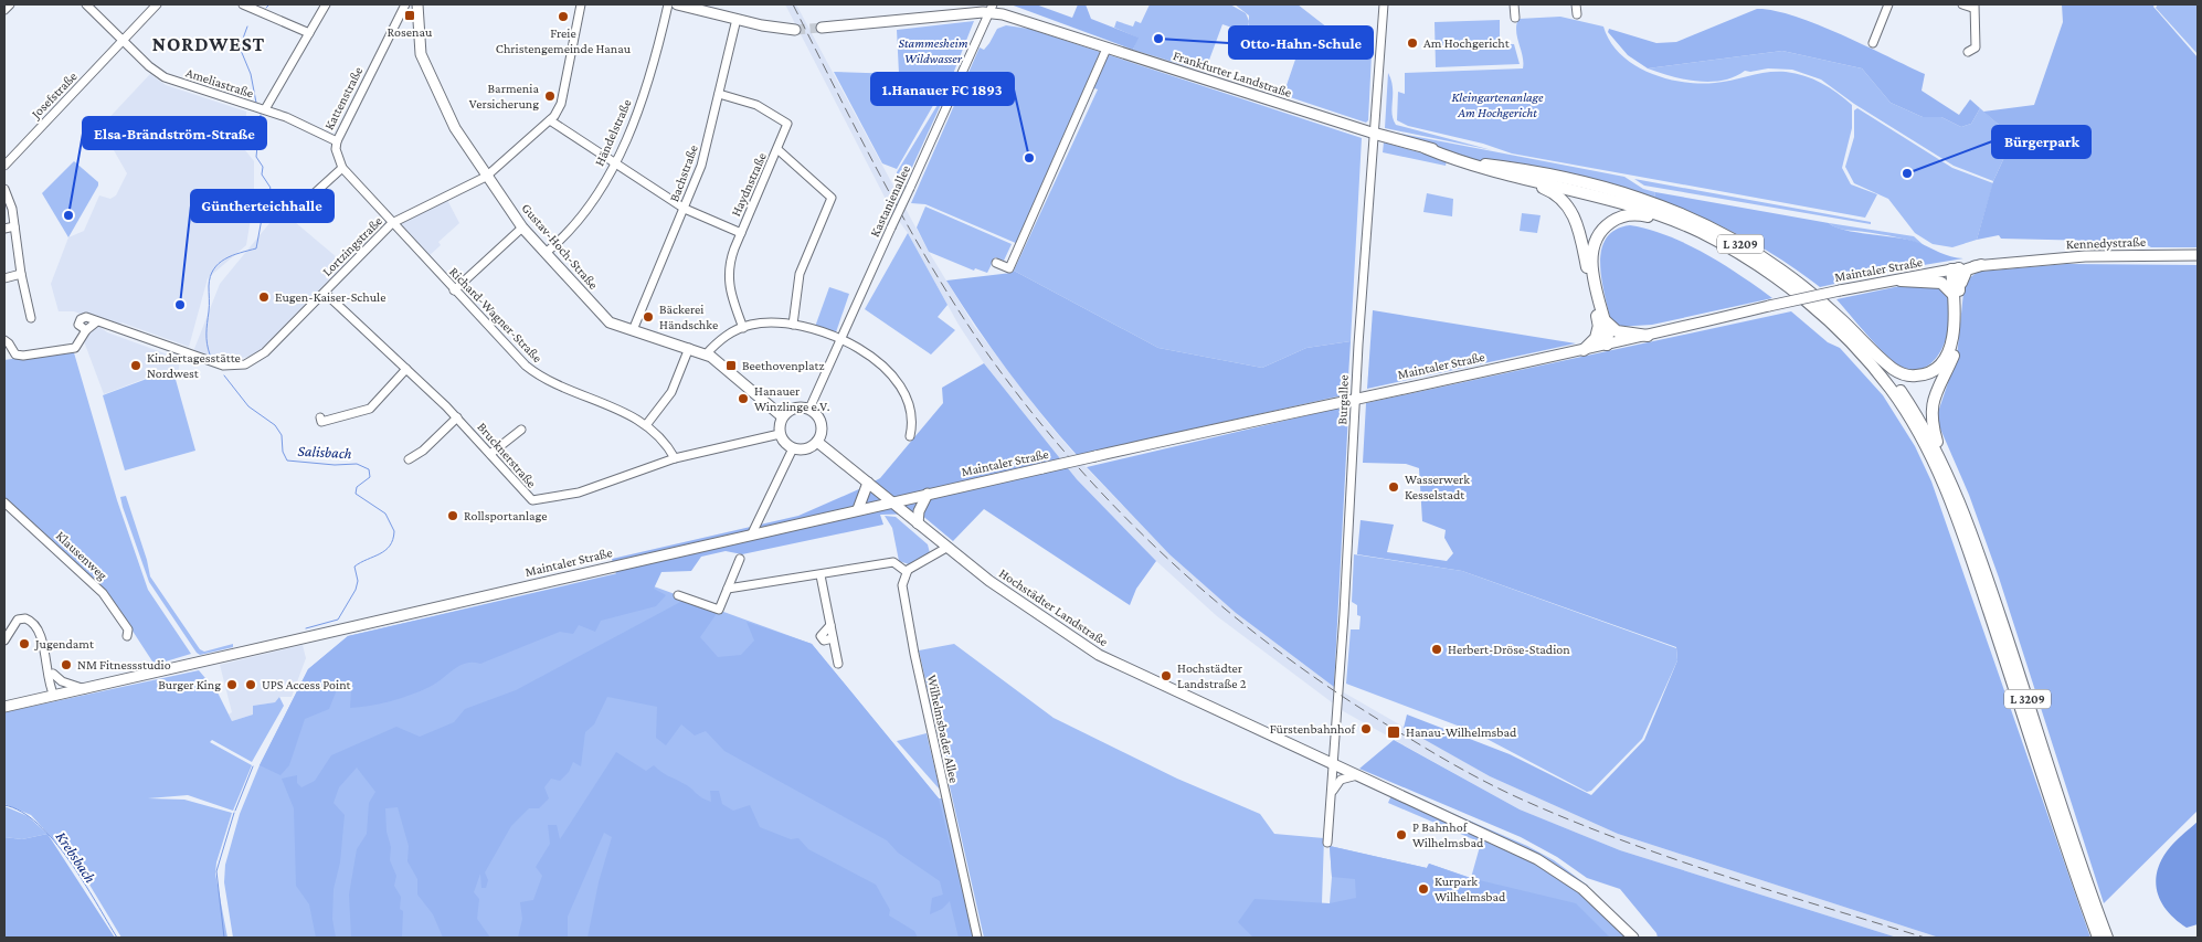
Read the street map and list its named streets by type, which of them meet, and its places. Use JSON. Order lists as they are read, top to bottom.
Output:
{
  "streets": {
    "highway": ["L 3209"],
    "main road": [
      "Frankfurter Landstraße",
      "Kennedystraße",
      "Gustav-Hoch-Straße",
      "Maintaler Straße",
      "Hochstädter Landstraße"
    ],
    "street": [
      "Ameliastraße",
      "Josefstraße",
      "Kattenstraße",
      "Händelstraße",
      "Bachstraße",
      "Haydnstraße",
      "Kastanienallee",
      "Lortzingstraße",
      "Richard-Wagner-Straße",
      "Burgallee",
      "Brucknerstraße",
      "Klausenweg",
      "Wilhelmsbader Allee"
    ]
  },
  "crossings": [
    ["Frankfurter Landstraße", "Kastanienallee"],
    ["Frankfurter Landstraße", "L 3209"],
    ["Frankfurter Landstraße", "Burgallee"],
    ["Ameliastraße", "Josefstraße"],
    ["Ameliastraße", "Kattenstraße"],
    ["Kattenstraße", "Lortzingstraße"],
    ["Kattenstraße", "Richard-Wagner-Straße"],
    ["Händelstraße", "Gustav-Hoch-Straße"],
    ["Bachstraße", "Haydnstraße"],
    ["Bachstraße", "Gustav-Hoch-Straße"],
    ["Kastanienallee", "Gustav-Hoch-Straße"],
    ["Kastanienallee", "Brucknerstraße"],
    ["Kastanienallee", "Hochstädter Landstraße"],
    ["Kennedystraße", "Maintaler Straße"],
    ["L 3209", "Burgallee"],
    ["Lortzingstraße", "Gustav-Hoch-Straße"],
    ["Lortzingstraße", "Richard-Wagner-Straße"],
    ["Lortzingstraße", "Brucknerstraße"],
    ["Gustav-Hoch-Straße", "Brucknerstraße"],
    ["Gustav-Hoch-Straße", "Hochstädter Landstraße"],
    ["Maintaler Straße", "Burgallee"],
    ["Maintaler Straße", "Hochstädter Landstraße"],
    ["Richard-Wagner-Straße", "Brucknerstraße"],
    ["Burgallee", "Hochstädter Landstraße"],
    ["Brucknerstraße", "Hochstädter Landstraße"]
  ],
  "districts": ["NORDWEST"],
  "water": ["Salisbach", "Krebsbach"],
  "parks": ["Stammesheim Wildwasser", "Kleingartenanlage Am Hochgericht"],
  "places": {
    "transit": ["Rosenau", "Beethovenplatz", "Hanau-Wilhelmsbad"],
    "other": [
      "Freie Christengemeinde Hanau",
      "Otto-Hahn-Schule",
      "Am Hochgericht",
      "Barmenia Versicherung",
      "1.Hanauer FC 1893",
      "Bürgerpark",
      "Elsa-Brändström-Straße",
      "Eugen-Kaiser-Schule",
      "Güntherteichhalle",
      "Bäckerei Händschke",
      "Kindertagesstätte Nordwest",
      "Hanauer Winzlinge e.V.",
      "Wasserwerk Kesselstadt",
      "Rollsportanlage",
      "Jugendamt",
      "Herbert-Dröse-Stadion",
      "NM Fitnessstudio",
      "Hochstädter Landstraße 2",
      "Burger King",
      "UPS Access Point",
      "Fürstenbahnhof",
      "P Bahnhof Wilhelmsbad",
      "Kurpark Wilhelmsbad"
    ]
  }
}
